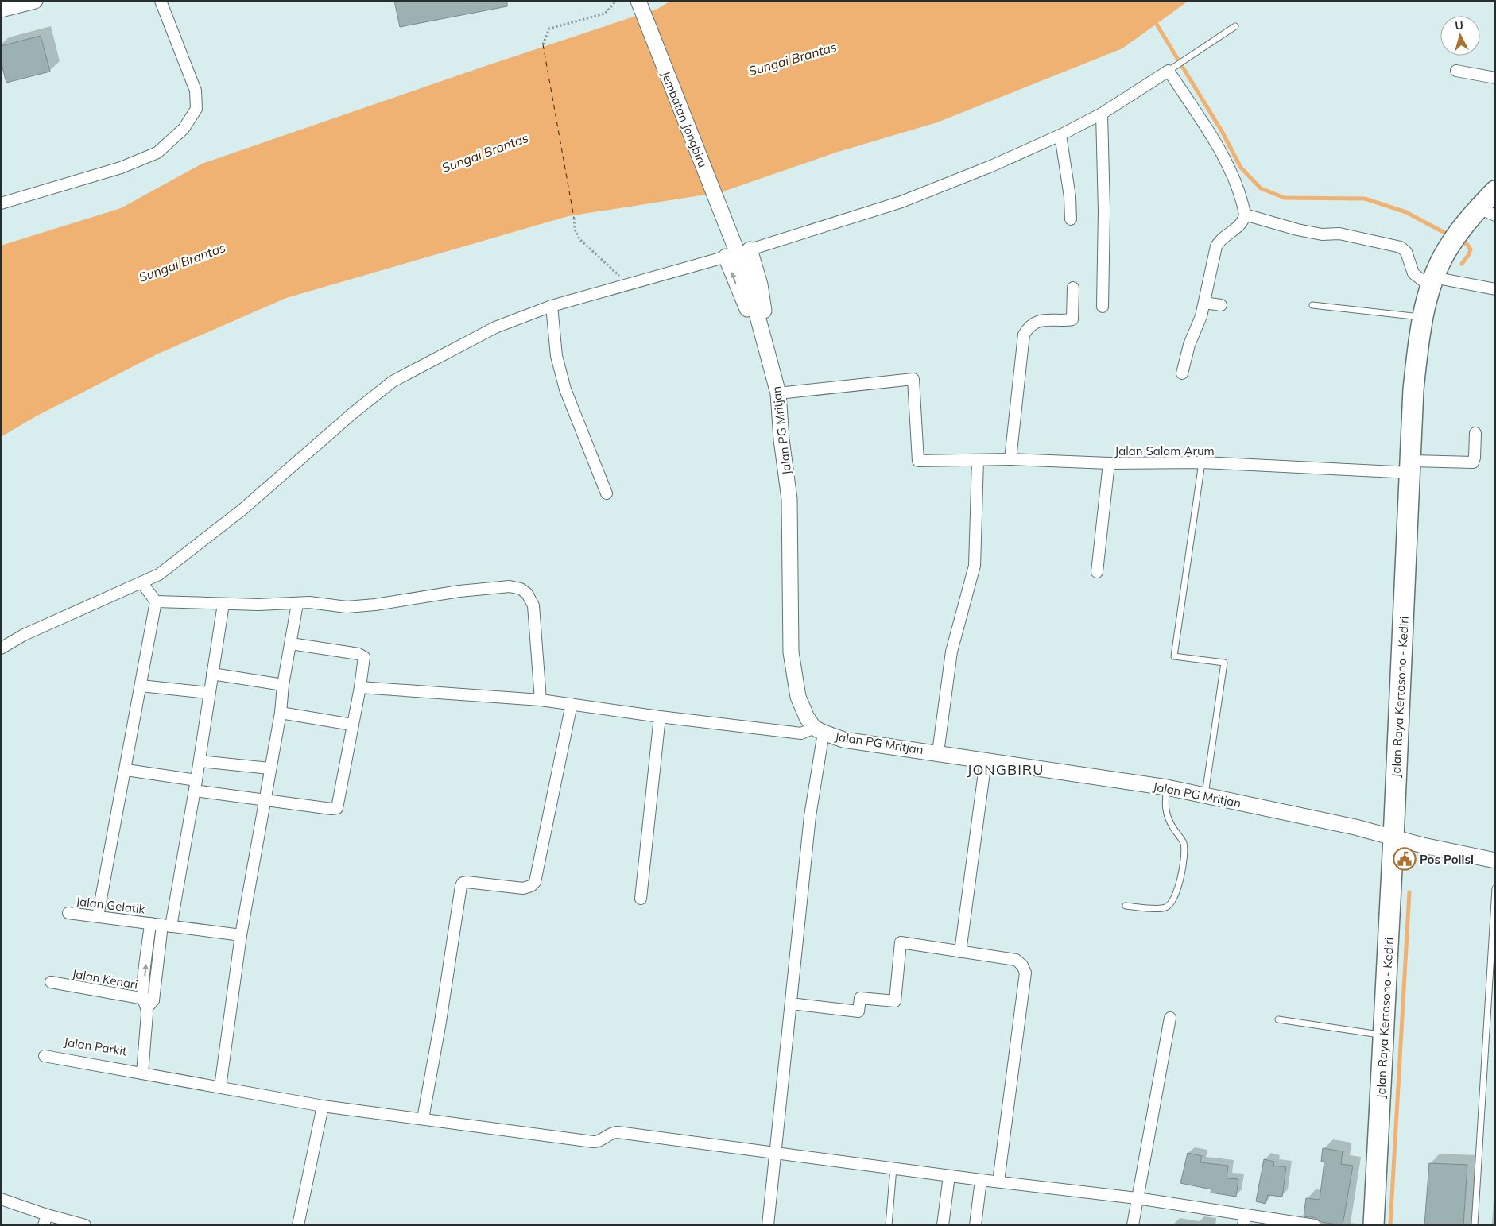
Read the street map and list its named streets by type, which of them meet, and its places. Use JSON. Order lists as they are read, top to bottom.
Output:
{
  "streets": {
    "highway": ["Jalan Raya Kertosono - Kediri"],
    "main road": ["Jembatan Jongbiru", "Jalan PG Mritjan"],
    "street": ["Jalan Salam Arum", "Jalan Gelatik", "Jalan Kenari"]
  },
  "crossings": [
    ["Jembatan Jongbiru", "Jalan PG Mritjan"],
    ["Jalan PG Mritjan", "Jalan Salam Arum"],
    ["Jalan PG Mritjan", "Jalan Raya Kertosono - Kediri"],
    ["Jalan Salam Arum", "Jalan Raya Kertosono - Kediri"]
  ],
  "districts": ["JONGBIRU"],
  "water": ["Sungai Brantas"],
  "places": {
    "public building": ["Pos Polisi"]
  },
  "north": "top"
}
